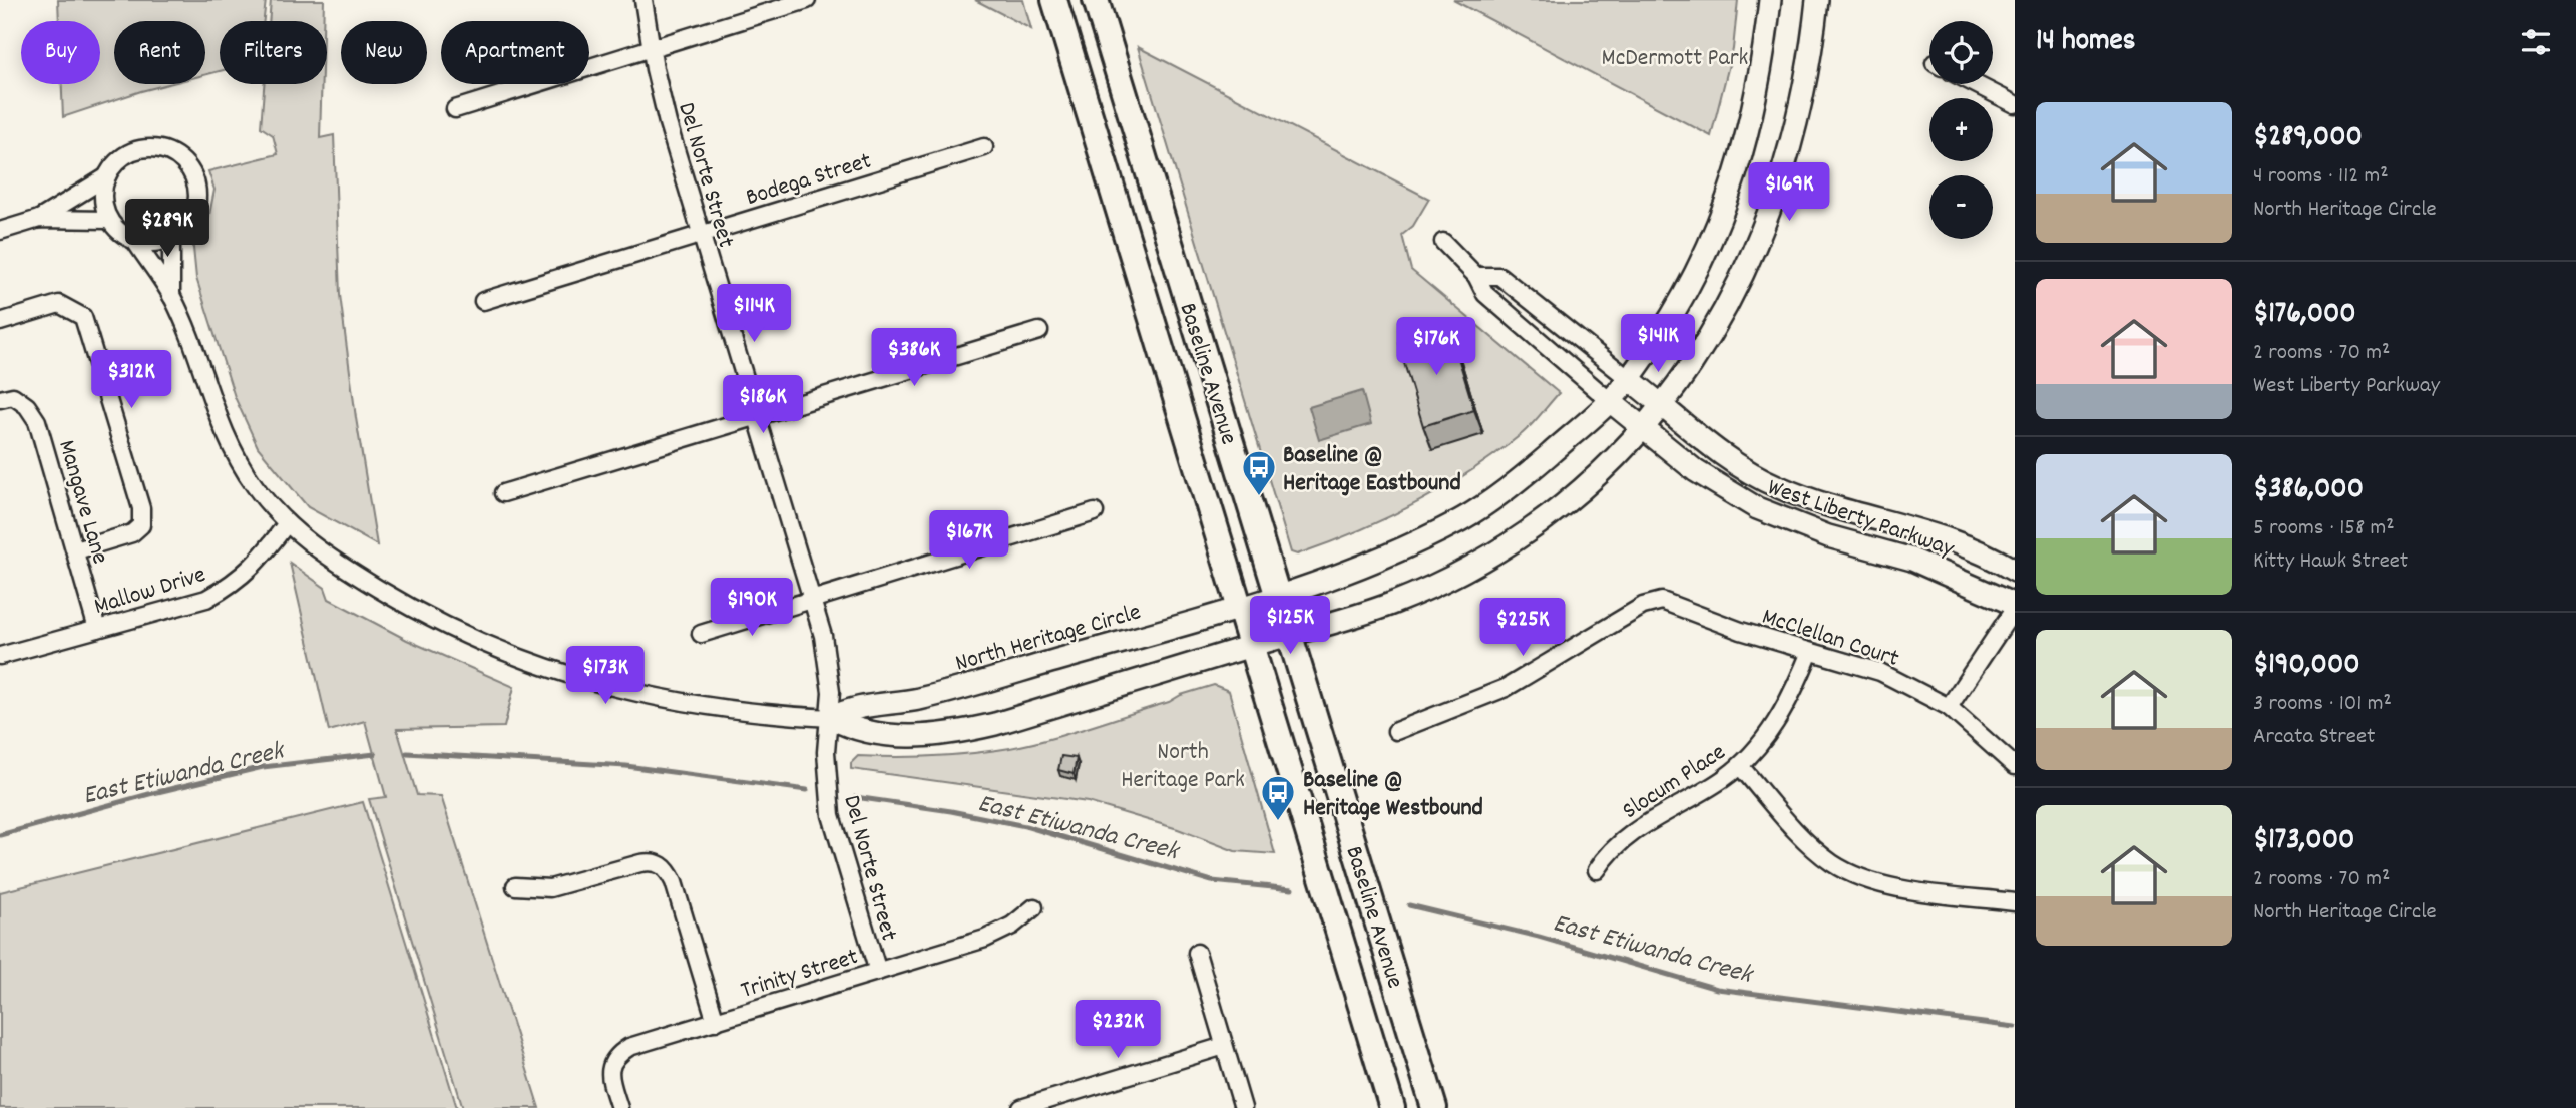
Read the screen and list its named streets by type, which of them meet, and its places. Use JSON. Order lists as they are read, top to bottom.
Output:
{
  "streets": {
    "main road": ["Baseline Avenue"],
    "street": [
      "Del Norte Street",
      "Bodega Street",
      "Mangave Lane",
      "West Liberty Parkway",
      "Mallow Drive",
      "North Heritage Circle",
      "McClellan Court",
      "Slocum Place",
      "Trinity Street"
    ]
  },
  "crossings": [
    ["Del Norte Street", "Bodega Street"],
    ["Del Norte Street", "North Heritage Circle"],
    ["Del Norte Street", "Trinity Street"],
    ["Baseline Avenue", "North Heritage Circle"],
    ["Mangave Lane", "Mallow Drive"],
    ["West Liberty Parkway", "North Heritage Circle"],
    ["Mallow Drive", "North Heritage Circle"],
    ["McClellan Court", "Slocum Place"]
  ],
  "water": ["East Etiwanda Creek"],
  "parks": ["McDermott Park", "North Heritage Park"],
  "places": {
    "bus stop": ["Baseline @ Heritage Eastbound", "Baseline @ Heritage Westbound"]
  },
  "page": {
    "heading": "14 homes",
    "map_buttons": ["+", "−"],
    "chip": [
      "Buy",
      "Rent",
      "Filters",
      "New",
      "Apartment"
    ],
    "list": [
      {
        "name": "$289,000",
        "note": "4 rooms · 112 m² · North Heritage Circle"
      },
      {
        "name": "$176,000",
        "note": "2 rooms · 70 m² · West Liberty Parkway"
      },
      {
        "name": "$386,000",
        "note": "5 rooms · 158 m² · Kitty Hawk Street"
      },
      {
        "name": "$190,000",
        "note": "3 rooms · 101 m² · Arcata Street"
      },
      {
        "name": "$173,000",
        "note": "2 rooms · 70 m² · North Heritage Circle"
      }
    ],
    "price": [
      "$169K",
      "$289K",
      "$114K",
      "$141K",
      "$176K",
      "$386K",
      "$312K",
      "$186K",
      "$167K",
      "$190K",
      "$125K",
      "$225K",
      "$173K",
      "$232K"
    ]
  }
}
